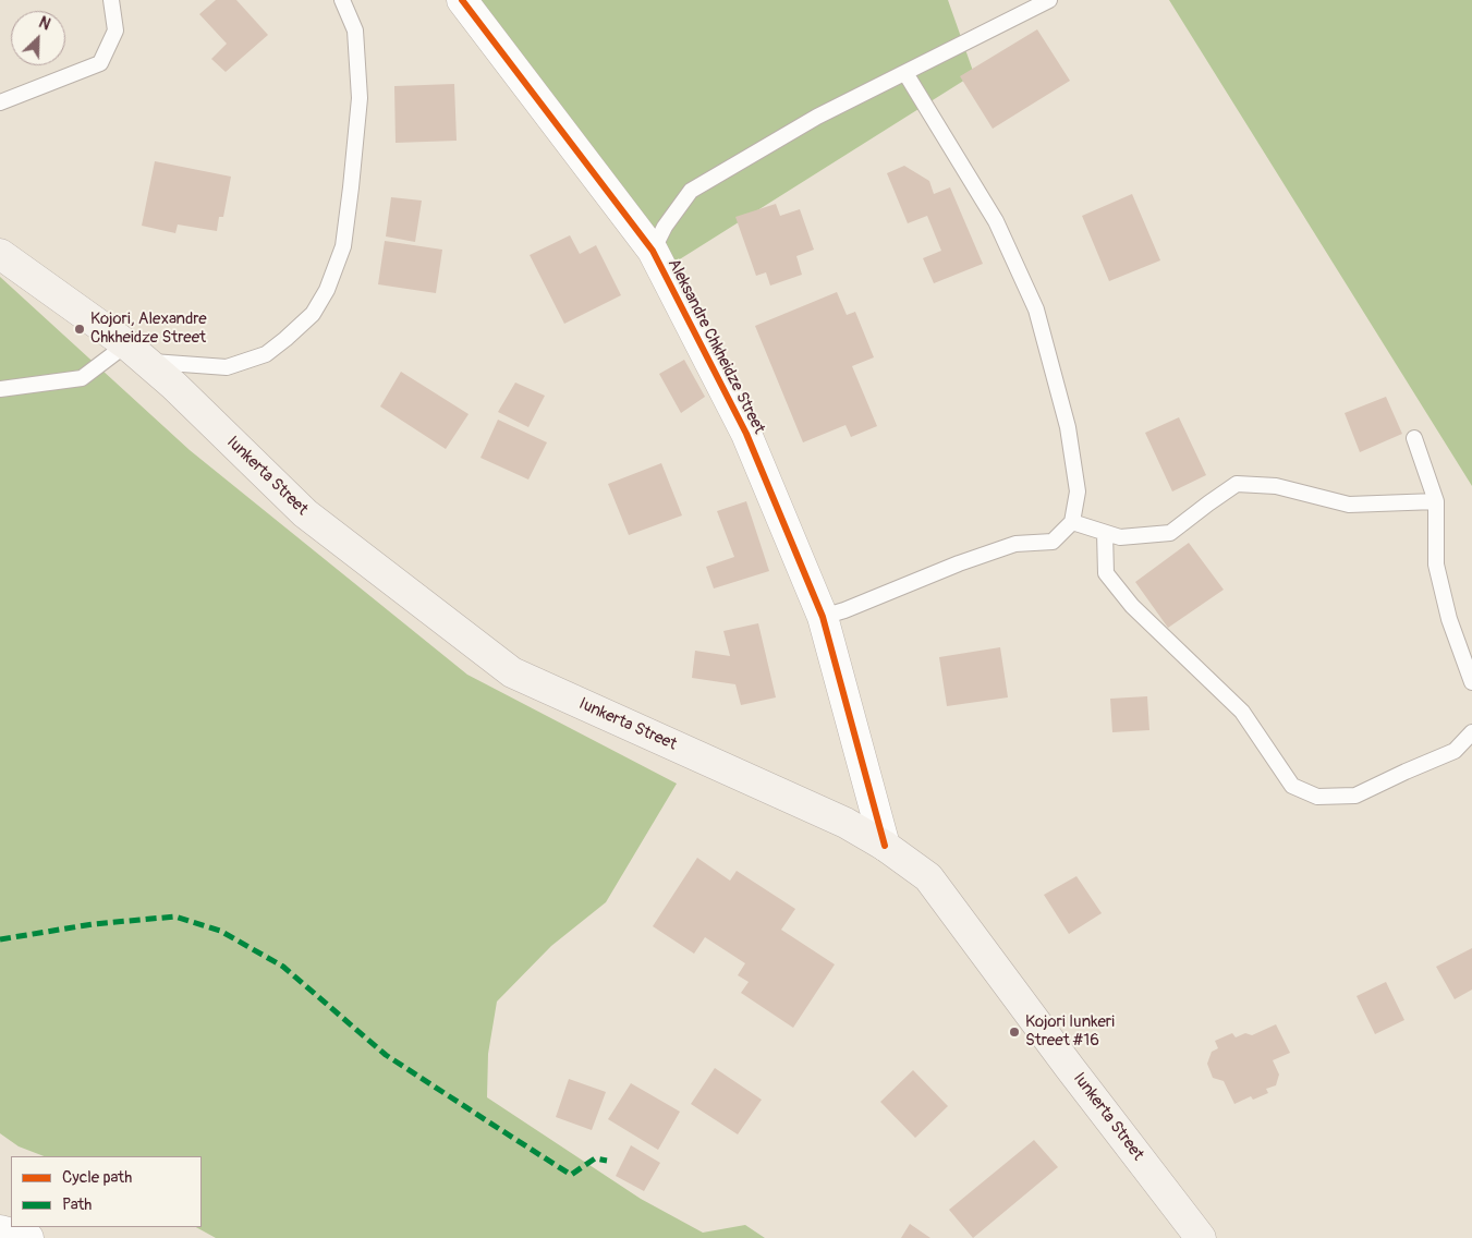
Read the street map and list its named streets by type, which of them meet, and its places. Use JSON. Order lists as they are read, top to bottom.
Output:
{
  "streets": {
    "main road": ["Iunkerta Street"],
    "street": ["Aleksandre Chkheidze Street"]
  },
  "crossings": [
    ["Aleksandre Chkheidze Street", "Iunkerta Street"]
  ],
  "places": ["Kojori, Alexandre Chkheidze Street", "Kojori Iunkeri Street #16"],
  "legend": ["Cycle path", "Path"],
  "north": "top right"
}
